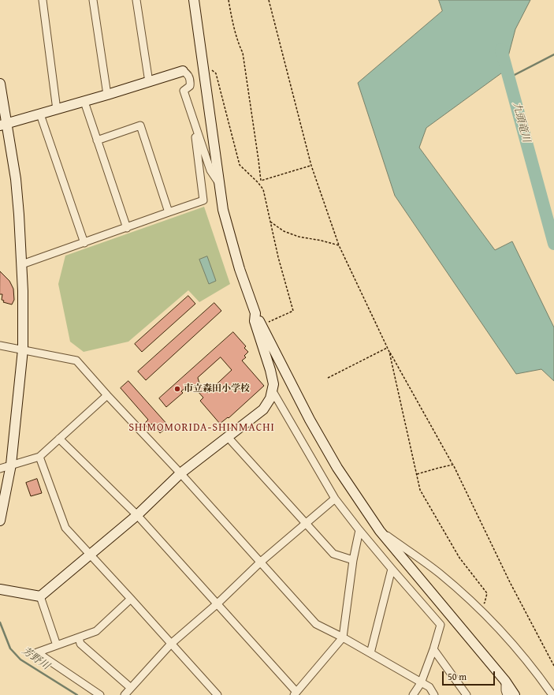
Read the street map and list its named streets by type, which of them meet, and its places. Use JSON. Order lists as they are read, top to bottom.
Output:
{
  "districts": ["SHIMOMORIDA-SHINMACHI"],
  "water": ["九頭竜川", "芳野川"],
  "places": ["市立森田小学校"],
  "scale_bar": "50 m"
}
